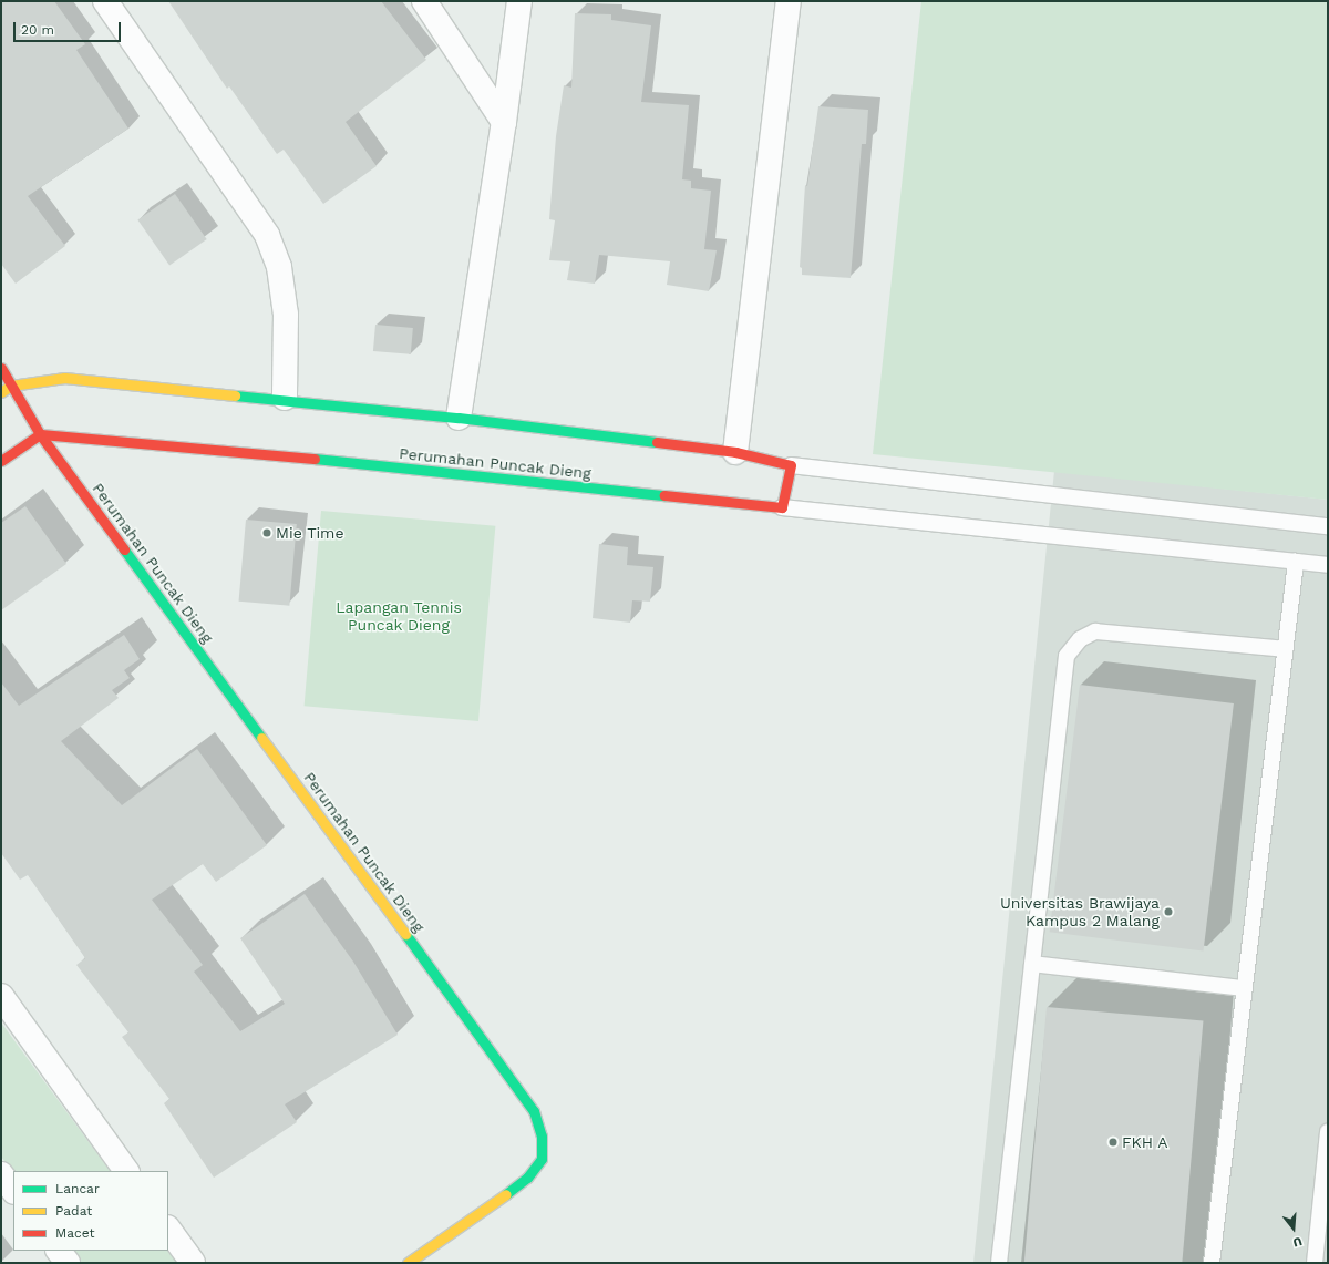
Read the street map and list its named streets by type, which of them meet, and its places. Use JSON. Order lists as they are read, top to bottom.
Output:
{
  "streets": {
    "street": ["Perumahan Puncak Dieng"]
  },
  "parks": ["Lapangan Tennis Puncak Dieng"],
  "places": ["Mie Time", "Universitas Brawijaya Kampus 2 Malang", "FKH A"],
  "legend": ["Lancar", "Padat", "Macet"],
  "scale_bar": "20 m",
  "north": "bottom"
}
